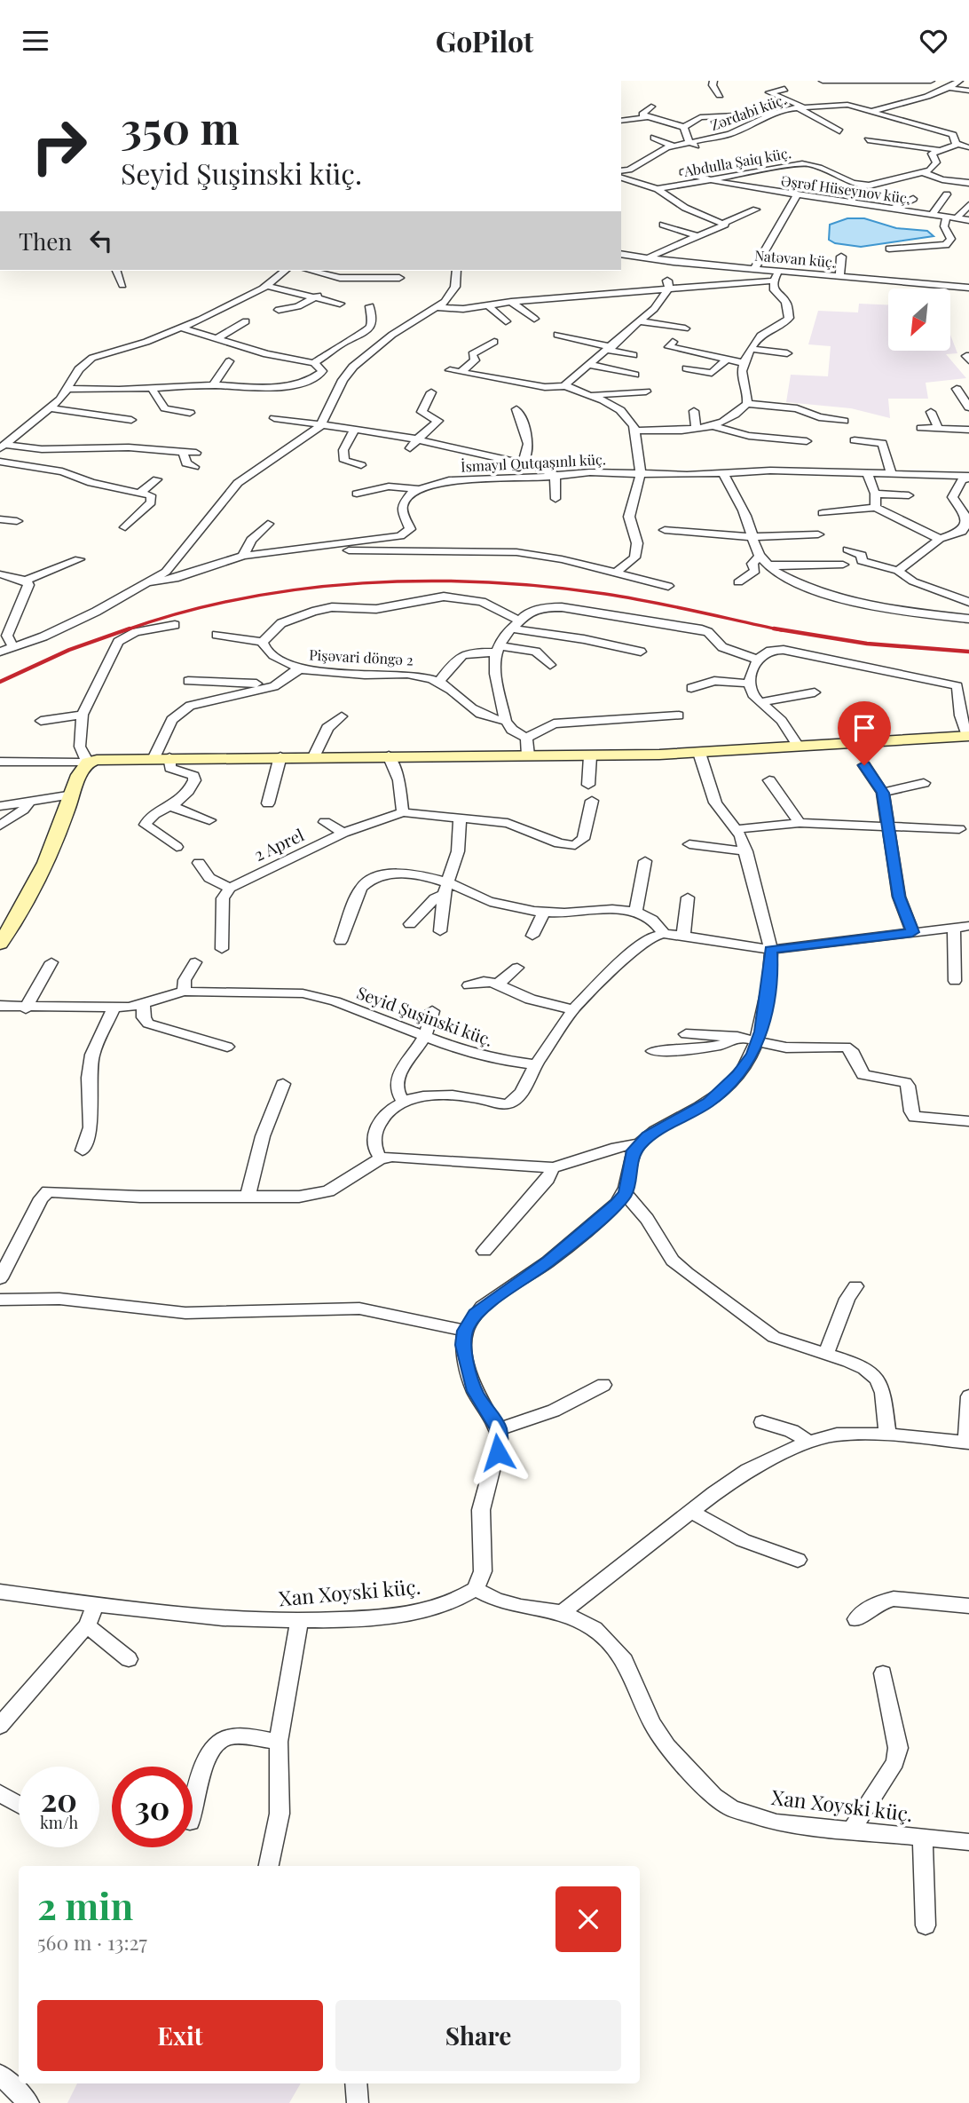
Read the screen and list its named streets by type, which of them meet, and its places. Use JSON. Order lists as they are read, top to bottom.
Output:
{
  "streets": {
    "street": [
      "Zərdabi küç.",
      "Abdulla Şaiq küç.",
      "Əşrəf Hüseynov küç.",
      "Natəvan küç.",
      "İsmayıl Qutqaşınlı küç.",
      "Pişəvari döngə 2",
      "2 Aprel",
      "Seyid Şuşinski küç.",
      "Xan Xoyski küç."
    ]
  },
  "crossings": [
    ["Abdulla Şaiq küç.", "Əşrəf Hüseynov küç."]
  ],
  "north": "bottom left",
  "page": {
    "header": "GoPilot",
    "turn": ["350 m", "Seyid Şuşinski küç."],
    "then": "Then",
    "speed": "20 km/h",
    "limit": "30",
    "heading": ["2 min", "560 m · 13:27"],
    "buttons": ["Exit", "Share"]
  }
}
